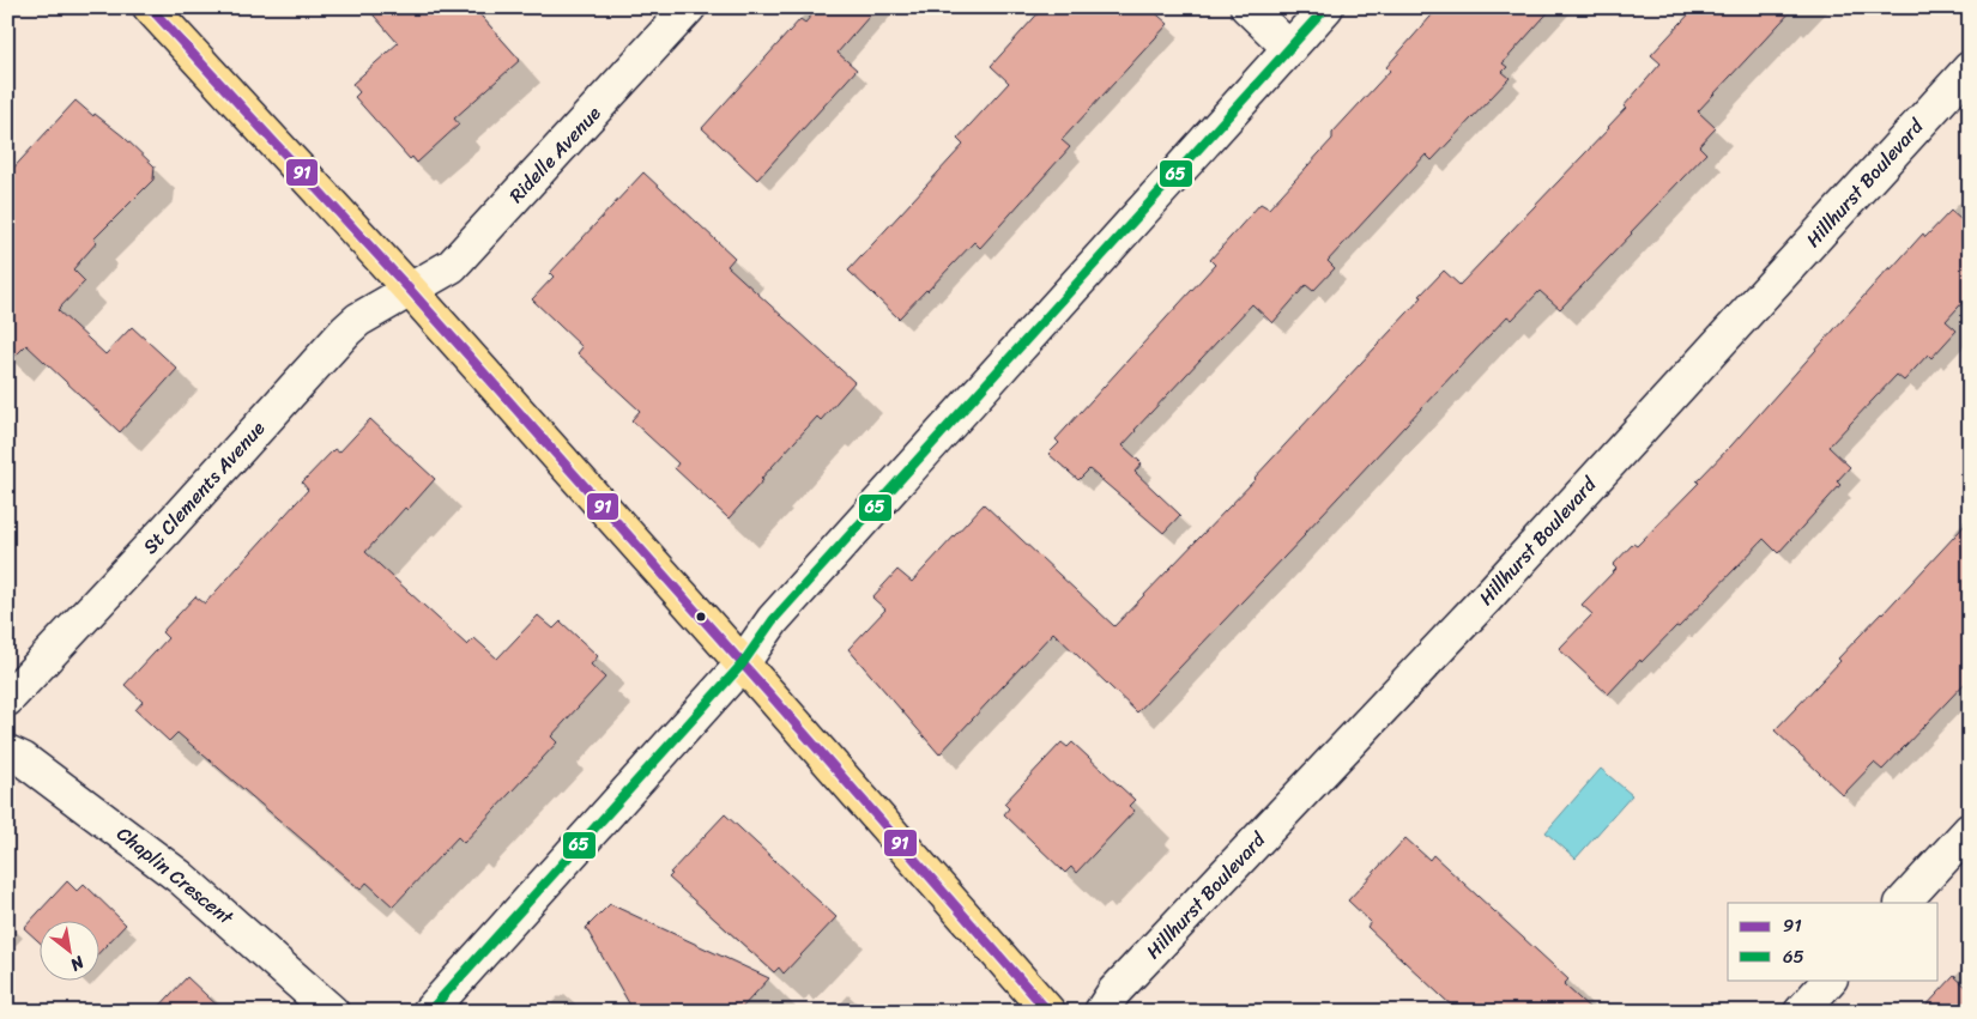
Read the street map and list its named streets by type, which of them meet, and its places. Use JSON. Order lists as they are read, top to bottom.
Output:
{
  "streets": {
    "street": [
      "Ridelle Avenue",
      "Hillhurst Boulevard",
      "St Clements Avenue",
      "Chaplin Crescent"
    ]
  },
  "crossings": [
    ["Ridelle Avenue", "St Clements Avenue"]
  ],
  "lines": ["transit line 91", "transit line 65"],
  "legend": ["91", "65"],
  "north": "bottom right"
}
